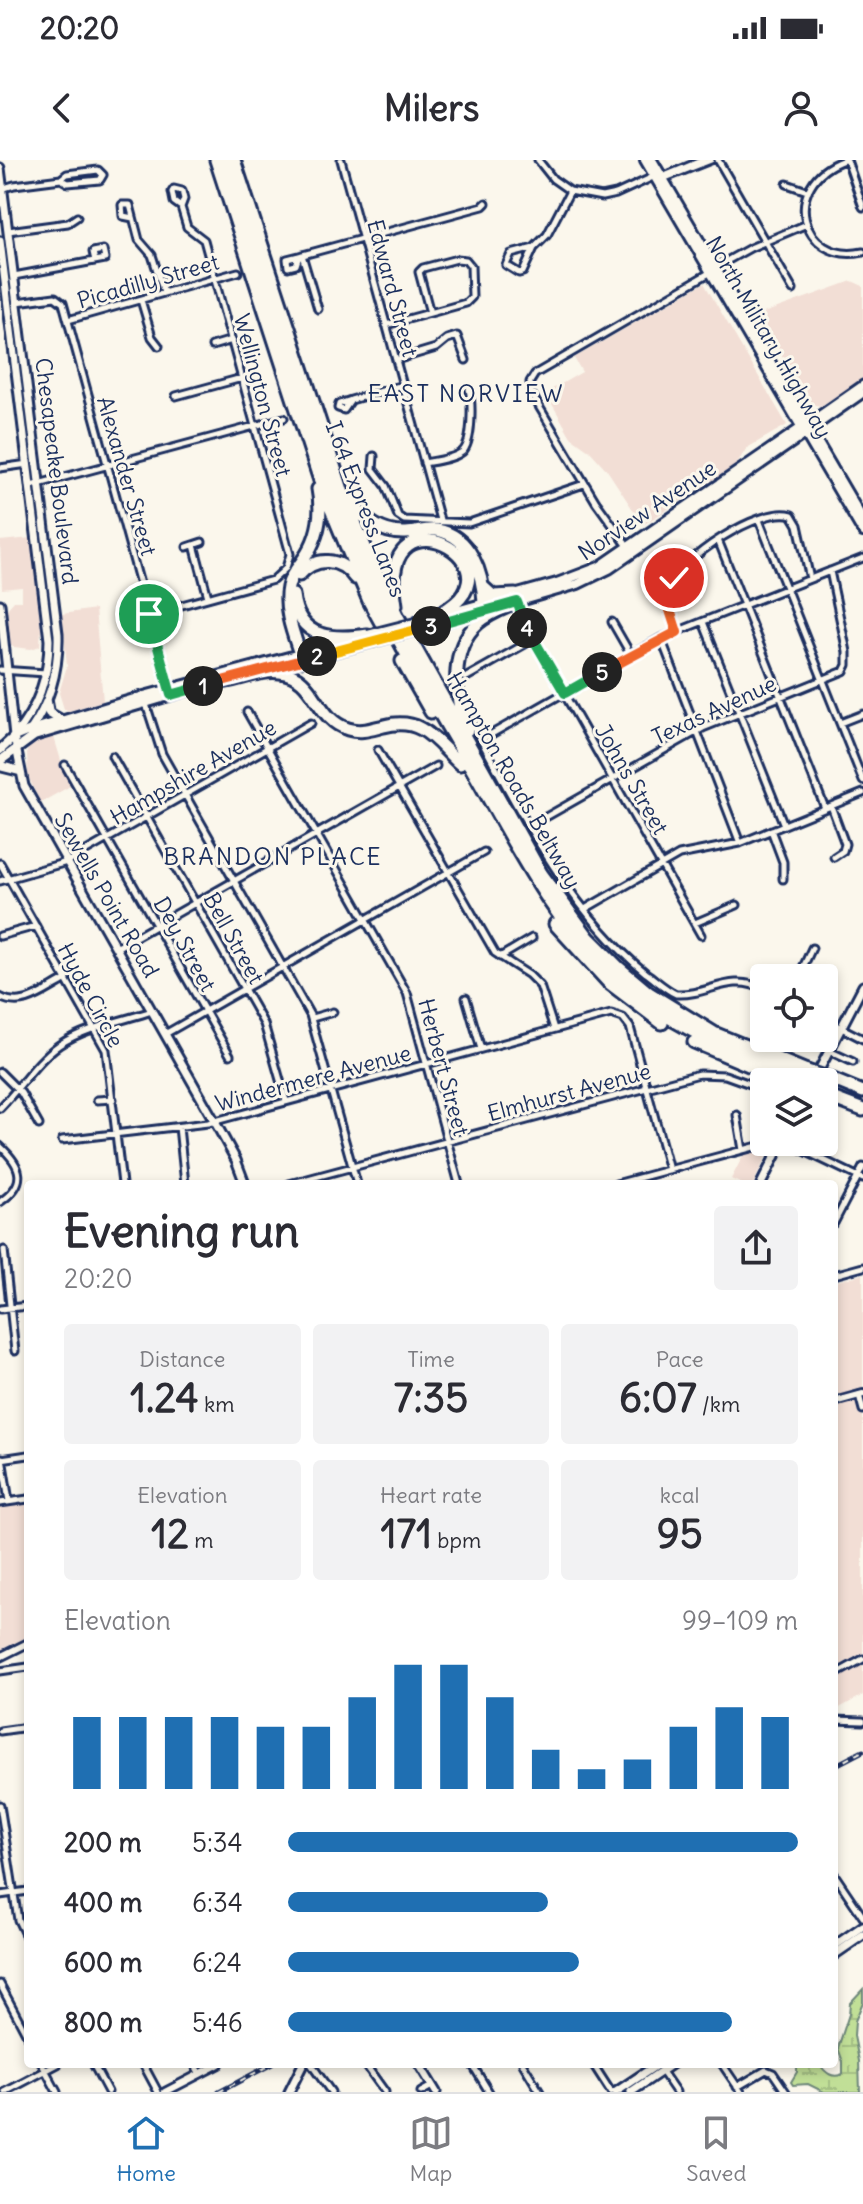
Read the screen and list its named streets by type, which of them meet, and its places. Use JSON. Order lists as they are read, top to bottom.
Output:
{
  "streets": {
    "highway": ["I 64 Express Lanes", "Hampton Roads Beltway"],
    "main road": [
      "North Military Highway",
      "Chesapeake Boulevard",
      "Norview Avenue",
      "Sewells Point Road"
    ],
    "street": [
      "Picadilly Street",
      "Edward Street",
      "Wellington Street",
      "Alexander Street",
      "Texas Avenue",
      "Hampshire Avenue",
      "Johns Street",
      "Bell Street",
      "Dey Street",
      "Hyde Circle",
      "Herbert Street",
      "Windermere Avenue",
      "Elmhurst Avenue"
    ]
  },
  "crossings": [
    ["Picadilly Street", "Wellington Street"],
    ["Picadilly Street", "Chesapeake Boulevard"],
    ["Picadilly Street", "Alexander Street"],
    ["North Military Highway", "Norview Avenue"],
    ["Chesapeake Boulevard", "Norview Avenue"],
    ["Chesapeake Boulevard", "Sewells Point Road"],
    ["Alexander Street", "Norview Avenue"],
    ["Norview Avenue", "Johns Street"],
    ["Norview Avenue", "Sewells Point Road"],
    ["Texas Avenue", "Johns Street"],
    ["Hampshire Avenue", "Sewells Point Road"],
    ["Hampshire Avenue", "Bell Street"],
    ["Hampshire Avenue", "Dey Street"],
    ["Hampshire Avenue", "Hyde Circle"],
    ["Hampshire Avenue", "Herbert Street"],
    ["Sewells Point Road", "Windermere Avenue"],
    ["Bell Street", "Windermere Avenue"],
    ["Hyde Circle", "Windermere Avenue"],
    ["Herbert Street", "Windermere Avenue"],
    ["Herbert Street", "Elmhurst Avenue"],
    ["Windermere Avenue", "Elmhurst Avenue"]
  ],
  "districts": ["EAST NORVIEW", "BRANDON PLACE"],
  "page": {
    "status": "20:20",
    "header": "Milers",
    "pins": [
      "3",
      "4",
      "2",
      "5",
      "1"
    ],
    "heading": ["Evening run", "20:20"],
    "stats": [
      ["Distance", "1.24 km"],
      ["Time", "7:35"],
      ["Pace", "6:07 /km"],
      ["Elevation", "12 m"],
      ["Heart rate", "171 bpm"],
      ["kcal", "95"]
    ],
    "chart": ["Elevation", "99–109 m"],
    "list": [
      {
        "name": "200 m",
        "note": "5:34"
      },
      {
        "name": "400 m",
        "note": "6:34"
      },
      {
        "name": "600 m",
        "note": "6:24"
      },
      {
        "name": "800 m",
        "note": "5:46"
      }
    ],
    "tabs": ["Home", "Map", "Saved"]
  }
}
